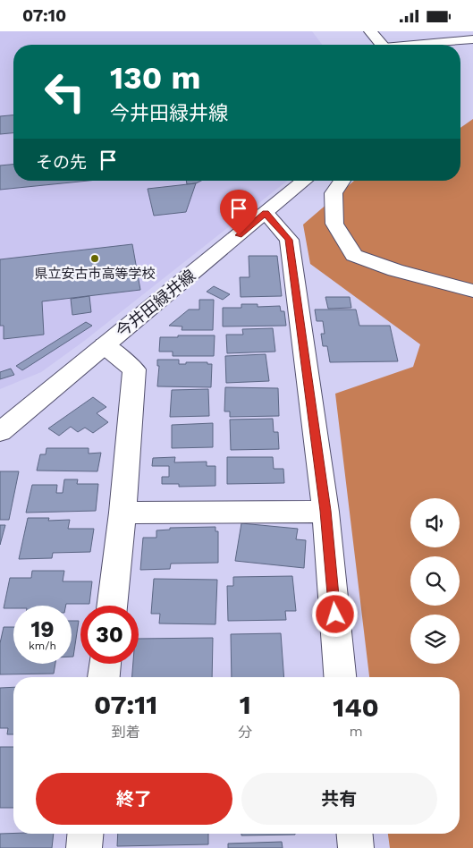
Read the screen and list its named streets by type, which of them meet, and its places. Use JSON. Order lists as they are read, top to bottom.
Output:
{
  "streets": {
    "street": ["今井田緑井線"]
  },
  "places": ["県立安古市高等学校"],
  "page": {
    "status": "07:10",
    "turn": ["130 m", "今井田緑井線"],
    "then": "その先",
    "speed": "19 km/h",
    "limit": "30",
    "eta": [
      "07:11",
      "到着",
      "1",
      "分",
      "140",
      "m"
    ],
    "buttons": ["終了", "共有"]
  }
}
